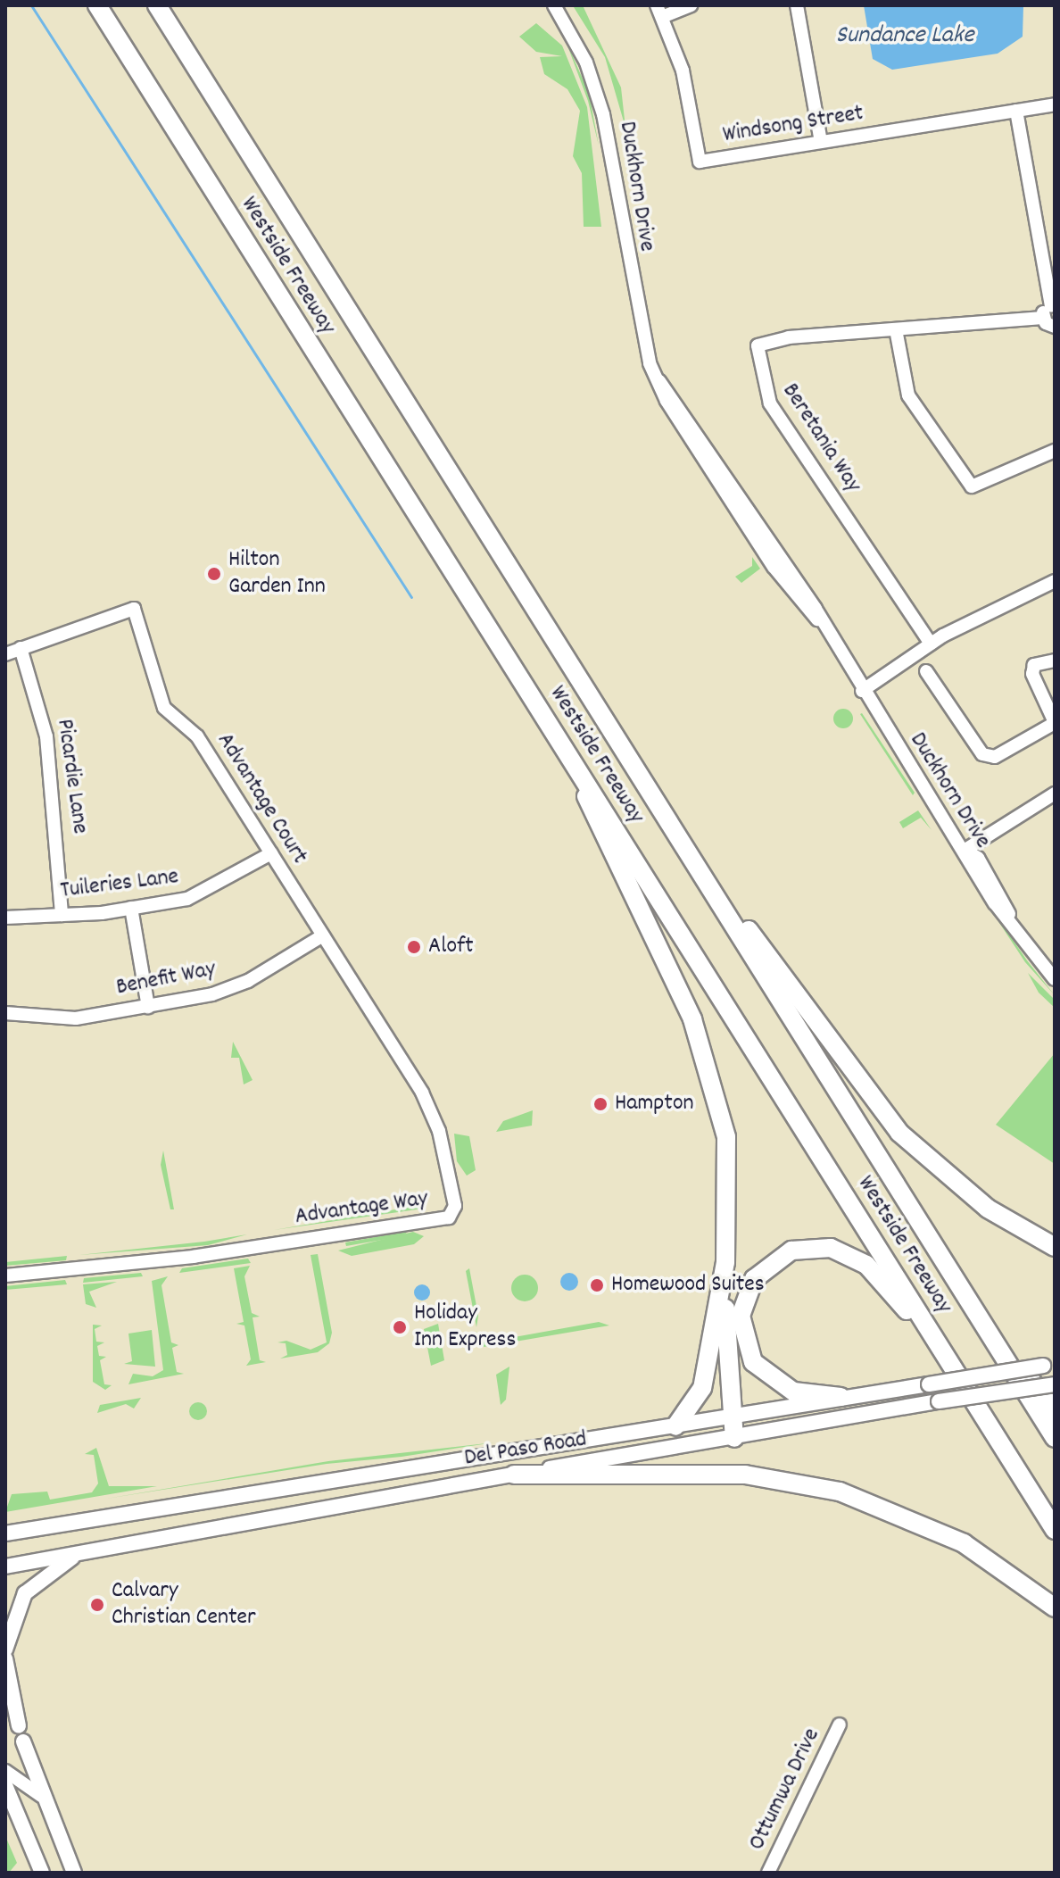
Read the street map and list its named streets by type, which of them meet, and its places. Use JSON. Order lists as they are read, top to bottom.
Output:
{
  "streets": {
    "highway": ["Westside Freeway"],
    "main road": ["Del Paso Road"],
    "street": [
      "Windsong Street",
      "Duckhorn Drive",
      "Beretania Way",
      "Picardie Lane",
      "Advantage Court",
      "Tuileries Lane",
      "Benefit Way",
      "Advantage Way",
      "Ottumwa Drive"
    ]
  },
  "crossings": [
    ["Picardie Lane", "Advantage Court"],
    ["Picardie Lane", "Tuileries Lane"],
    ["Advantage Court", "Tuileries Lane"],
    ["Advantage Court", "Benefit Way"],
    ["Advantage Court", "Advantage Way"],
    ["Benefit Way", "Advantage Way"]
  ],
  "water": ["Sundance Lake"],
  "places": [
    "Hilton Garden Inn",
    "Aloft",
    "Hampton",
    "Homewood Suites",
    "Holiday Inn Express",
    "Calvary Christian Center"
  ]
}
